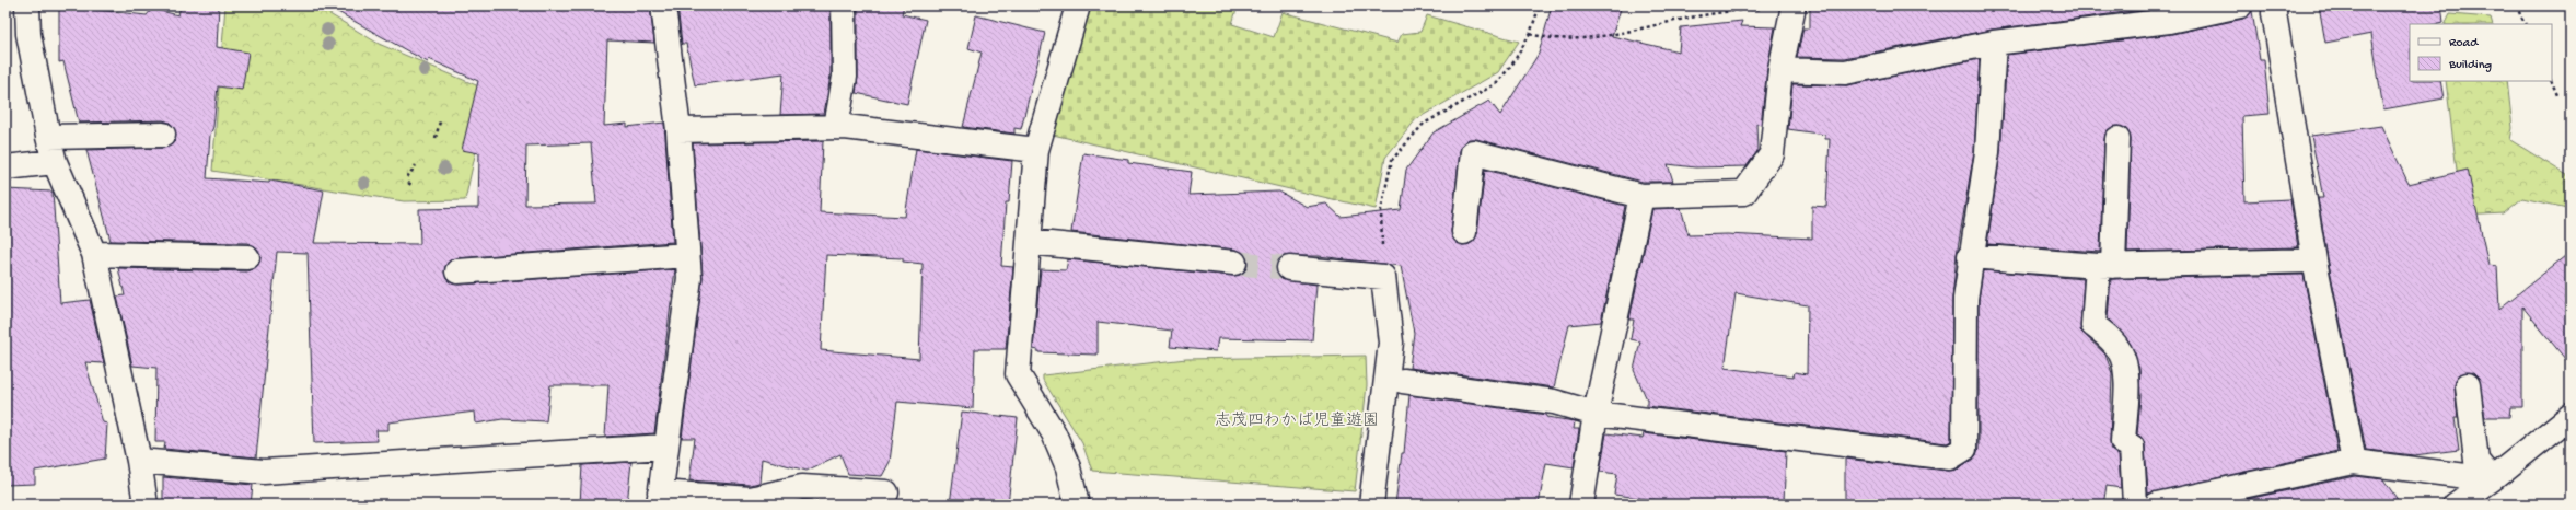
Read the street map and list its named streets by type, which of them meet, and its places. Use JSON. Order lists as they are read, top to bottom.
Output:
{
  "parks": ["志茂四わかば児童遊園"],
  "legend": ["Road", "Building"]
}
